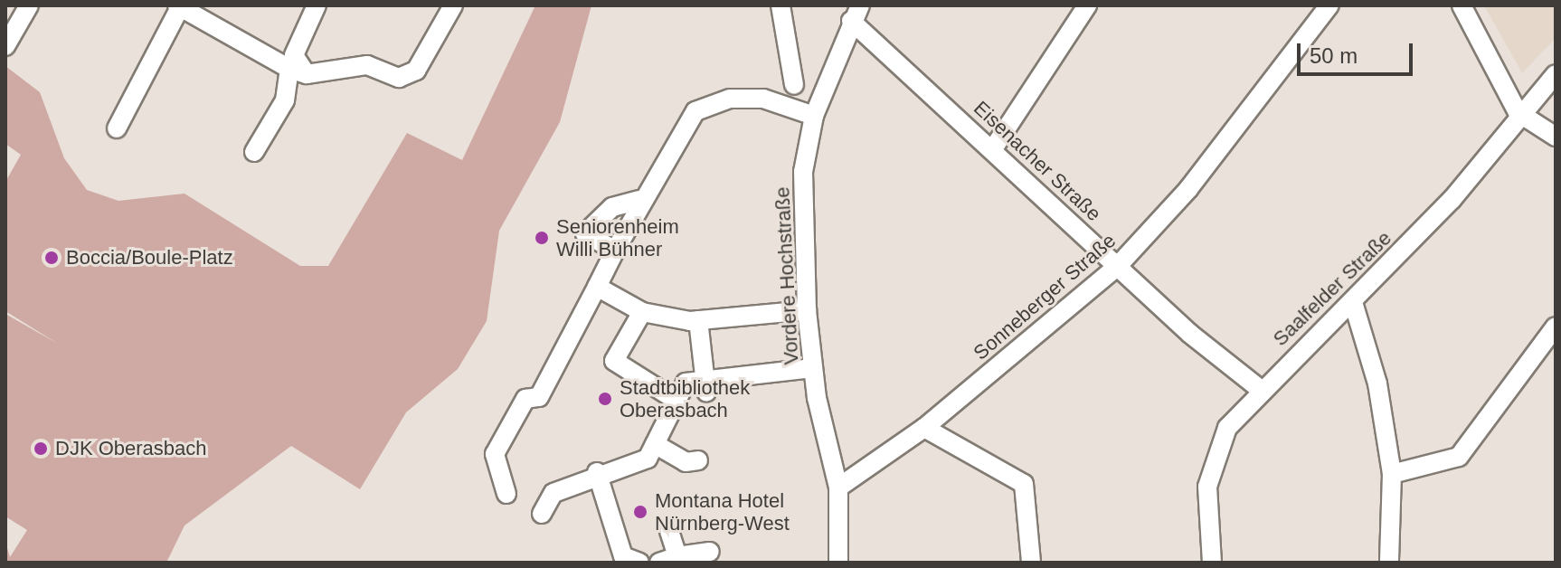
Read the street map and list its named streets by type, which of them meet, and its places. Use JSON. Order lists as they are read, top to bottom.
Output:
{
  "streets": {
    "street": [
      "Eisenacher Straße",
      "Vordere Hochstraße",
      "Saalfelder Straße",
      "Sonneberger Straße"
    ]
  },
  "crossings": [
    ["Eisenacher Straße", "Vordere Hochstraße"],
    ["Eisenacher Straße", "Saalfelder Straße"],
    ["Eisenacher Straße", "Sonneberger Straße"],
    ["Vordere Hochstraße", "Sonneberger Straße"]
  ],
  "places": [
    "Seniorenheim Willi Bühner",
    "Boccia/Boule-Platz",
    "Stadtbibliothek Oberasbach",
    "DJK Oberasbach",
    "Montana Hotel Nürnberg-West"
  ],
  "scale_bar": "50 m"
}
